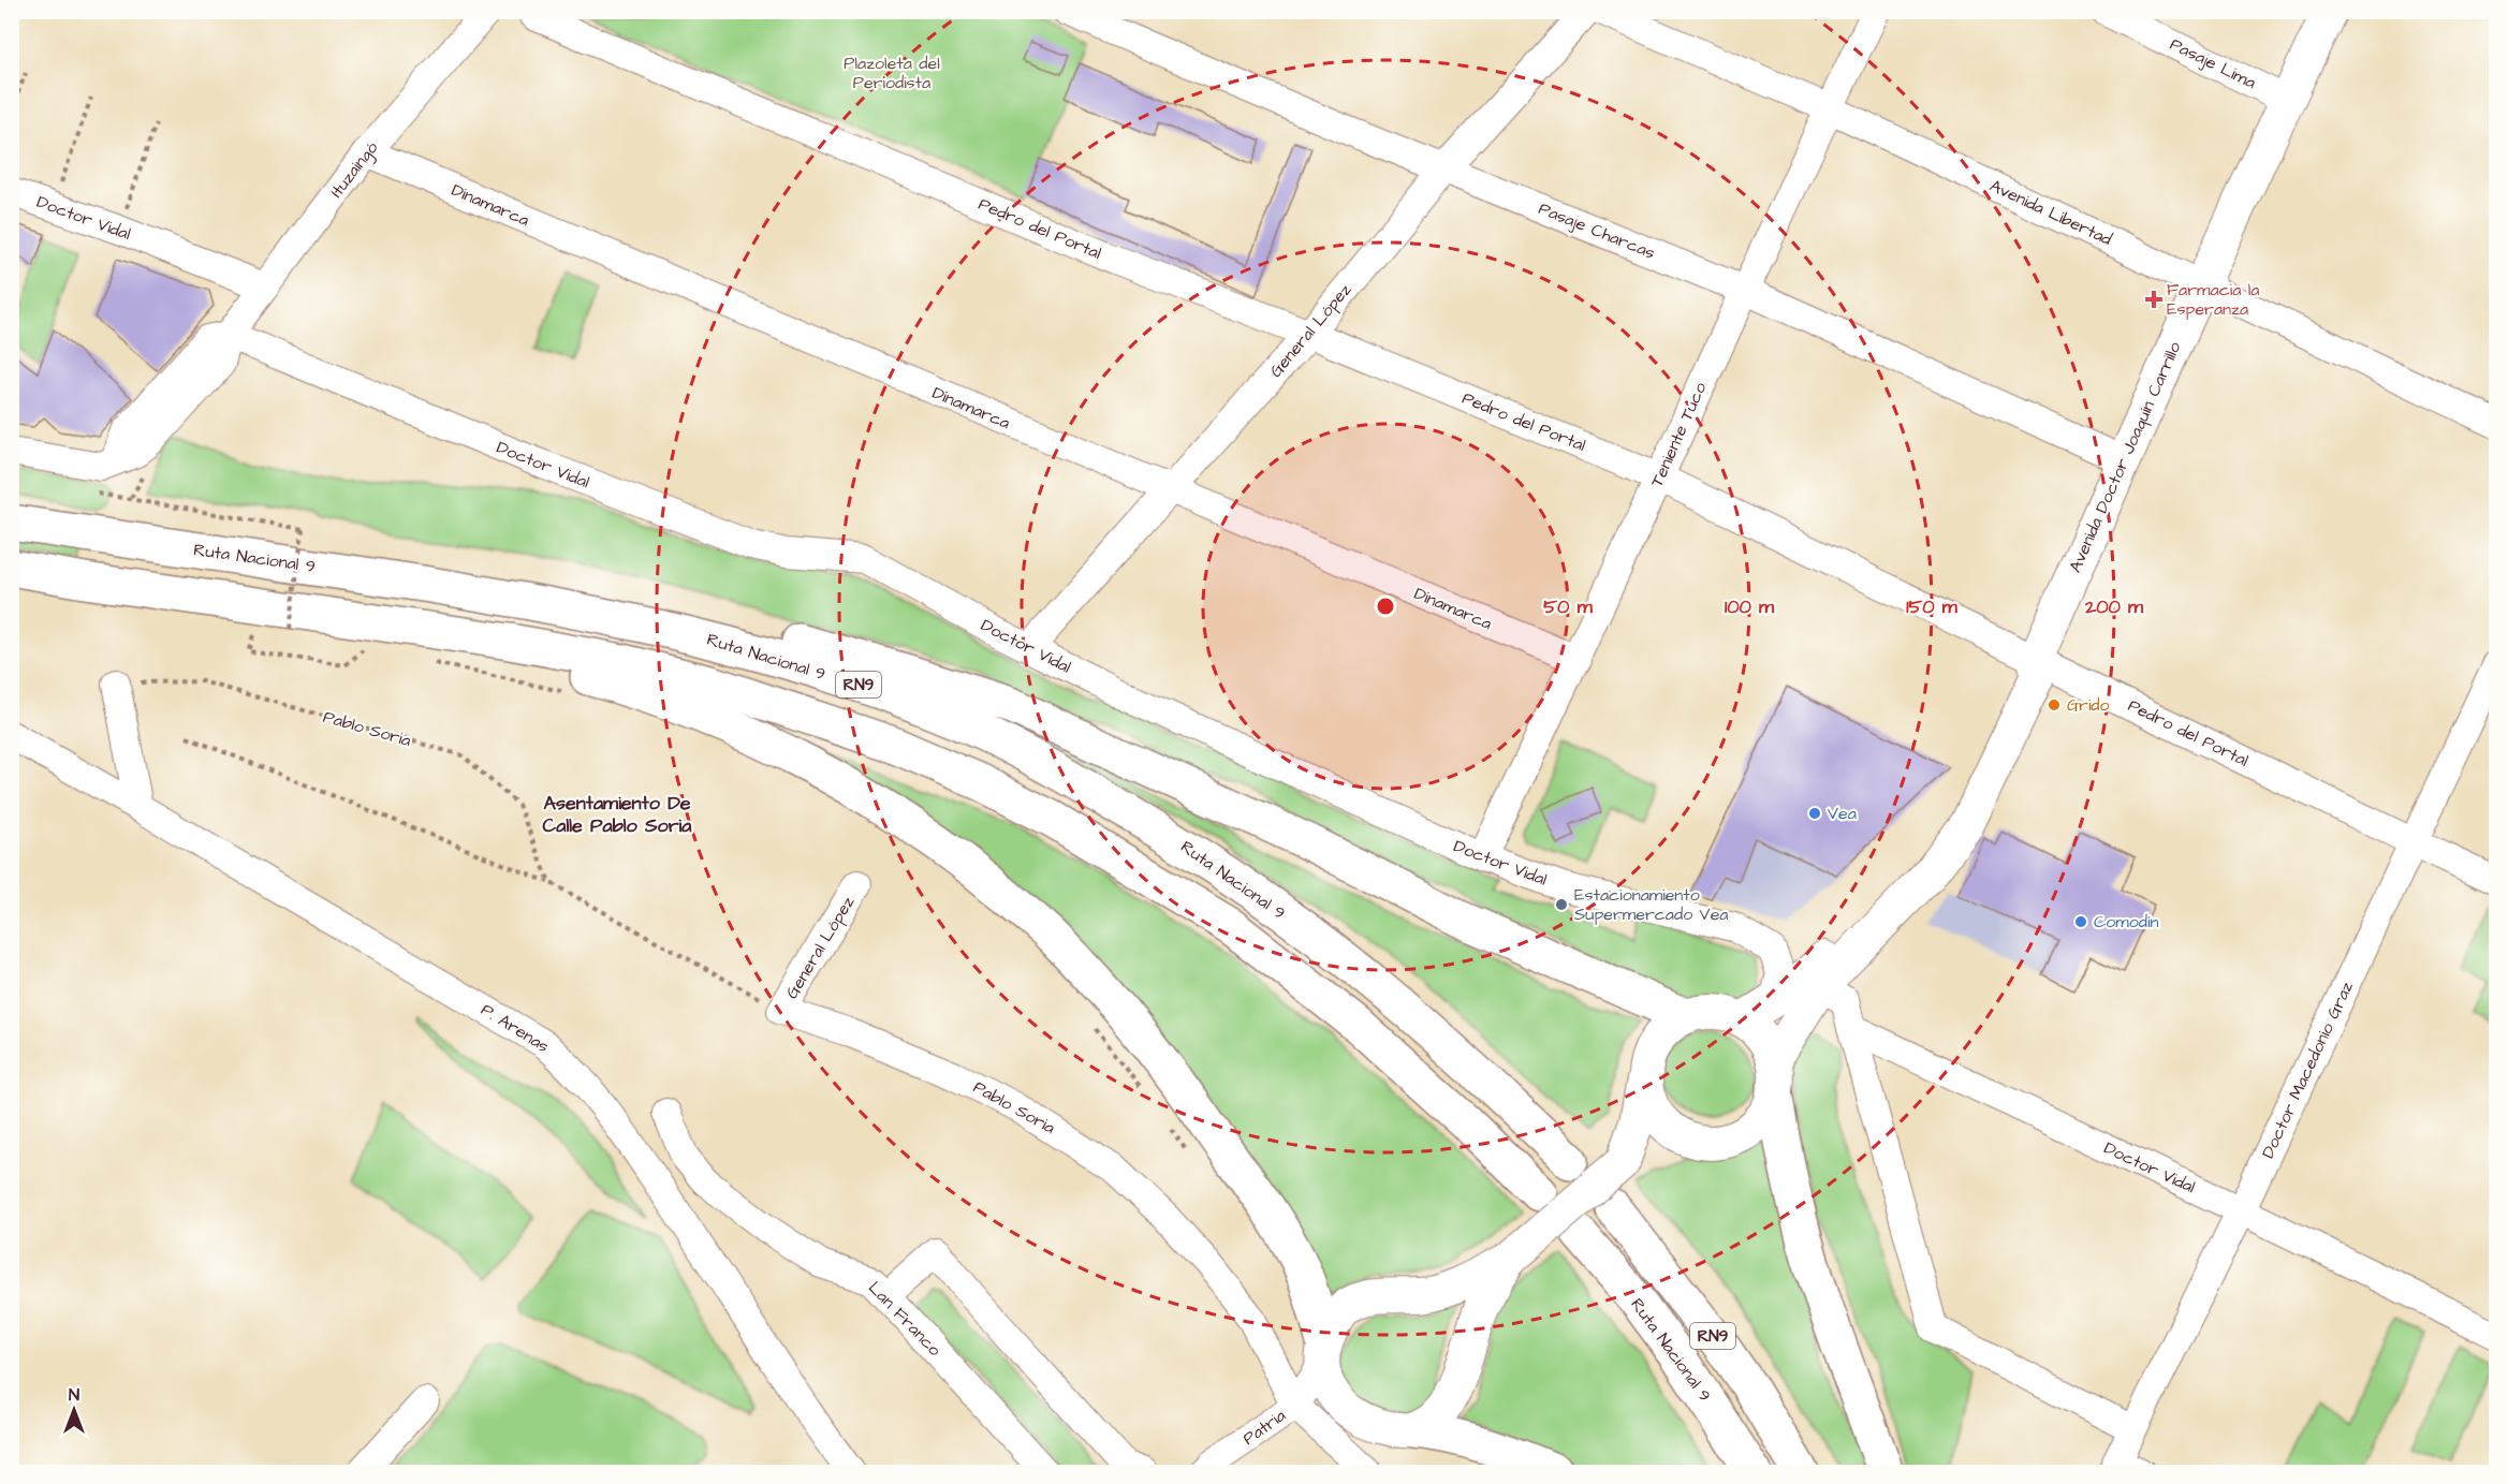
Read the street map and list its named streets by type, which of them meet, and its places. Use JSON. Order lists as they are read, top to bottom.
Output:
{
  "streets": {
    "highway": ["Ruta Nacional 9", "RN9"],
    "main road": ["Avenida Doctor Joaquín Carrillo"],
    "street": [
      "Pasaje Lima",
      "Ituzaingó",
      "Dinamarca",
      "Avenida Libertad",
      "Doctor Vidal",
      "Pedro del Portal",
      "Pasaje Charcas",
      "General López",
      "Teniente Tuco",
      "Pablo Soria",
      "P. Arenas",
      "Doctor Macedonio Graz",
      "Lan Franco",
      "Patria"
    ]
  },
  "crossings": [
    ["Pasaje Lima", "Avenida Doctor Joaquín Carrillo"],
    ["Ituzaingó", "Dinamarca"],
    ["Ituzaingó", "Doctor Vidal"],
    ["Dinamarca", "General López"],
    ["Dinamarca", "Teniente Tuco"],
    ["Avenida Libertad", "Teniente Tuco"],
    ["Avenida Libertad", "Avenida Doctor Joaquín Carrillo"],
    ["Doctor Vidal", "General López"],
    ["Doctor Vidal", "Teniente Tuco"],
    ["Doctor Vidal", "Avenida Doctor Joaquín Carrillo"],
    ["Doctor Vidal", "Doctor Macedonio Graz"],
    ["Pedro del Portal", "General López"],
    ["Pedro del Portal", "Teniente Tuco"],
    ["Pedro del Portal", "Avenida Doctor Joaquín Carrillo"],
    ["Pedro del Portal", "Doctor Macedonio Graz"],
    ["Pasaje Charcas", "General López"],
    ["Pasaje Charcas", "Teniente Tuco"],
    ["Pasaje Charcas", "Avenida Doctor Joaquín Carrillo"],
    ["General López", "Pablo Soria"],
    ["Pablo Soria", "Patria"]
  ],
  "districts": ["Asentamiento De Calle Pablo Soria"],
  "parks": ["Plazoleta del Periodista"],
  "places": {
    "health": ["Farmacia la Esperanza"],
    "other": [
      "Grido",
      "Vea",
      "Estacionamiento Supermercado Vea",
      "Comodín"
    ]
  },
  "north": "top",
  "rings": [
    "50 m",
    "100 m",
    "150 m",
    "200 m"
  ]
}
